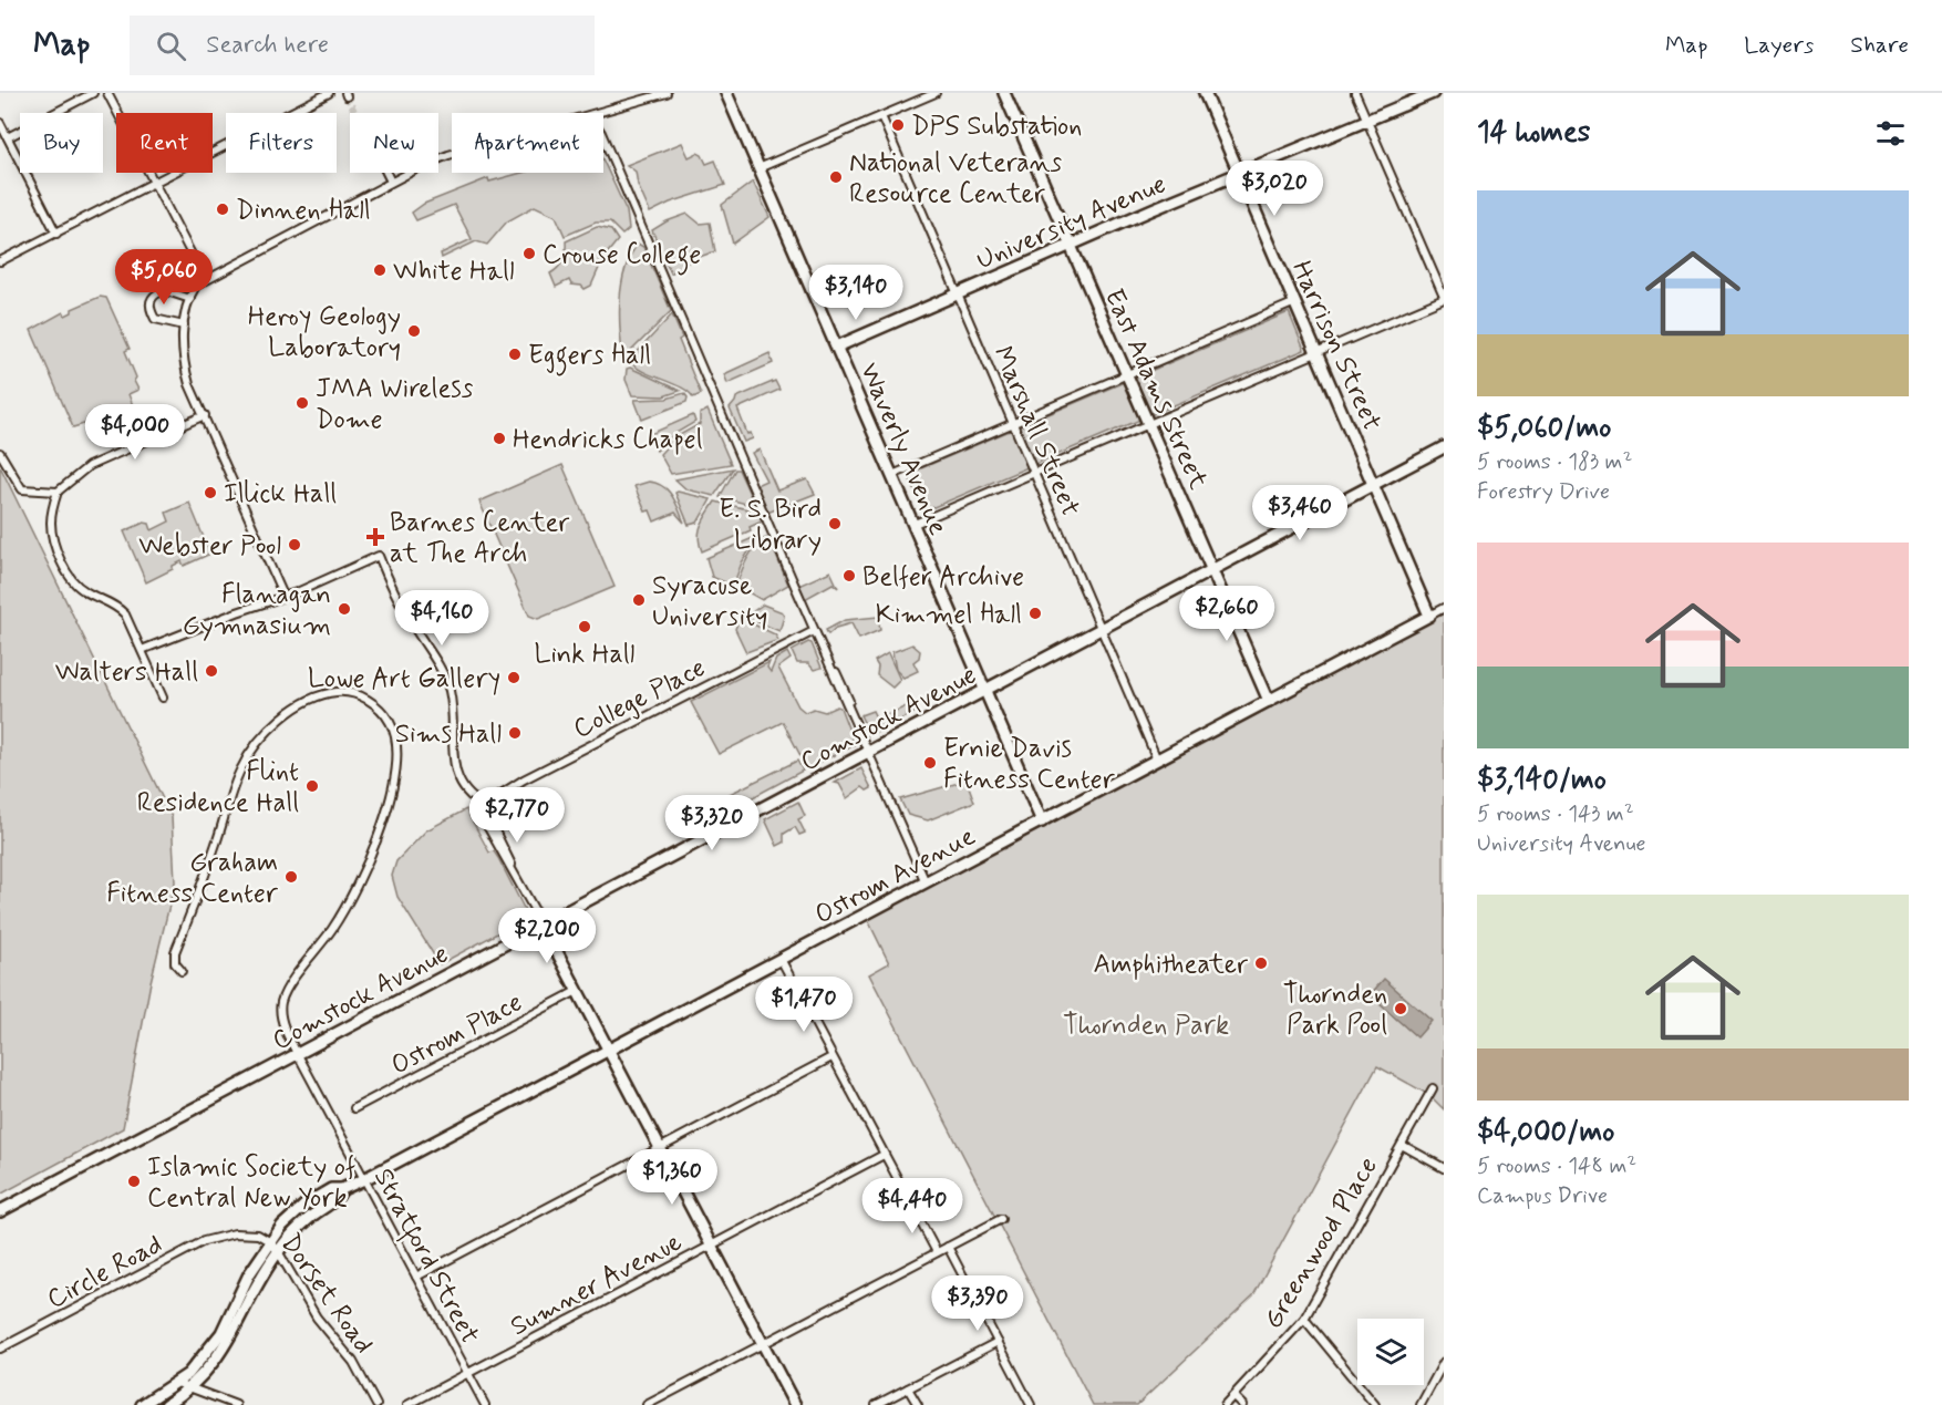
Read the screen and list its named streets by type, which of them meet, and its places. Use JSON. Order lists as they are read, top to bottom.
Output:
{
  "streets": {
    "street": [
      "University Avenue",
      "Harrison Street",
      "East Adams Street",
      "Marshall Street",
      "Waverly Avenue",
      "College Place",
      "Comstock Avenue",
      "Ostrom Avenue",
      "Ostrom Place",
      "Greenwood Place",
      "Stratford Street",
      "Circle Road",
      "Sumner Avenue",
      "Dorset Road"
    ]
  },
  "crossings": [
    ["University Avenue", "Harrison Street"],
    ["University Avenue", "East Adams Street"],
    ["University Avenue", "Marshall Street"],
    ["University Avenue", "Waverly Avenue"],
    ["Harrison Street", "Comstock Avenue"],
    ["Harrison Street", "Ostrom Avenue"],
    ["East Adams Street", "Comstock Avenue"],
    ["East Adams Street", "Ostrom Avenue"],
    ["Marshall Street", "Comstock Avenue"],
    ["Marshall Street", "Ostrom Avenue"],
    ["Waverly Avenue", "Comstock Avenue"],
    ["Waverly Avenue", "Ostrom Avenue"],
    ["Comstock Avenue", "Stratford Street"],
    ["Ostrom Avenue", "Stratford Street"],
    ["Ostrom Avenue", "Dorset Road"],
    ["Stratford Street", "Sumner Avenue"],
    ["Circle Road", "Dorset Road"]
  ],
  "parks": ["Thornden Park"],
  "places": {
    "other": [
      "DPS Substation",
      "National Veterans Resource Center",
      "Dinnen Hall",
      "Crouse College",
      "White Hall",
      "Heroy Geology Laboratory",
      "Eggers Hall",
      "JMA Wireless Dome",
      "Hendricks Chapel",
      "Illick Hall",
      "E. S. Bird Library",
      "Webster Pool",
      "Belfer Archive",
      "Syracuse University",
      "Flanagan Gymnasium",
      "Kimmel Hall",
      "Link Hall",
      "Walters Hall",
      "Lowe Art Gallery",
      "Sims Hall",
      "Ernie Davis Fitness Center",
      "Flint Residence Hall",
      "Graham Fitness Center",
      "Amphitheater",
      "Thornden Park Pool",
      "Islamic Society of Central New York"
    ],
    "health": ["Barnes Center at The Arch"]
  },
  "page": {
    "header": "Map",
    "search": "Search here",
    "nav": ["Map", "Layers", "Share"],
    "heading": "14 homes",
    "chip": [
      "Buy",
      "Rent",
      "Filters",
      "New",
      "Apartment"
    ],
    "price": [
      "$3,020",
      "$5,060",
      "$3,140",
      "$4,000",
      "$3,460",
      "$2,660",
      "$4,160",
      "$2,770",
      "$3,320",
      "$2,200",
      "$1,470",
      "$1,360",
      "$4,440",
      "$3,390"
    ],
    "list": [
      {
        "name": "$5,060/mo",
        "note": "5 rooms · 183 m² · Forestry Drive"
      },
      {
        "name": "$3,140/mo",
        "note": "5 rooms · 143 m² · University Avenue"
      },
      {
        "name": "$4,000/mo",
        "note": "5 rooms · 148 m² · Campus Drive"
      }
    ]
  }
}
